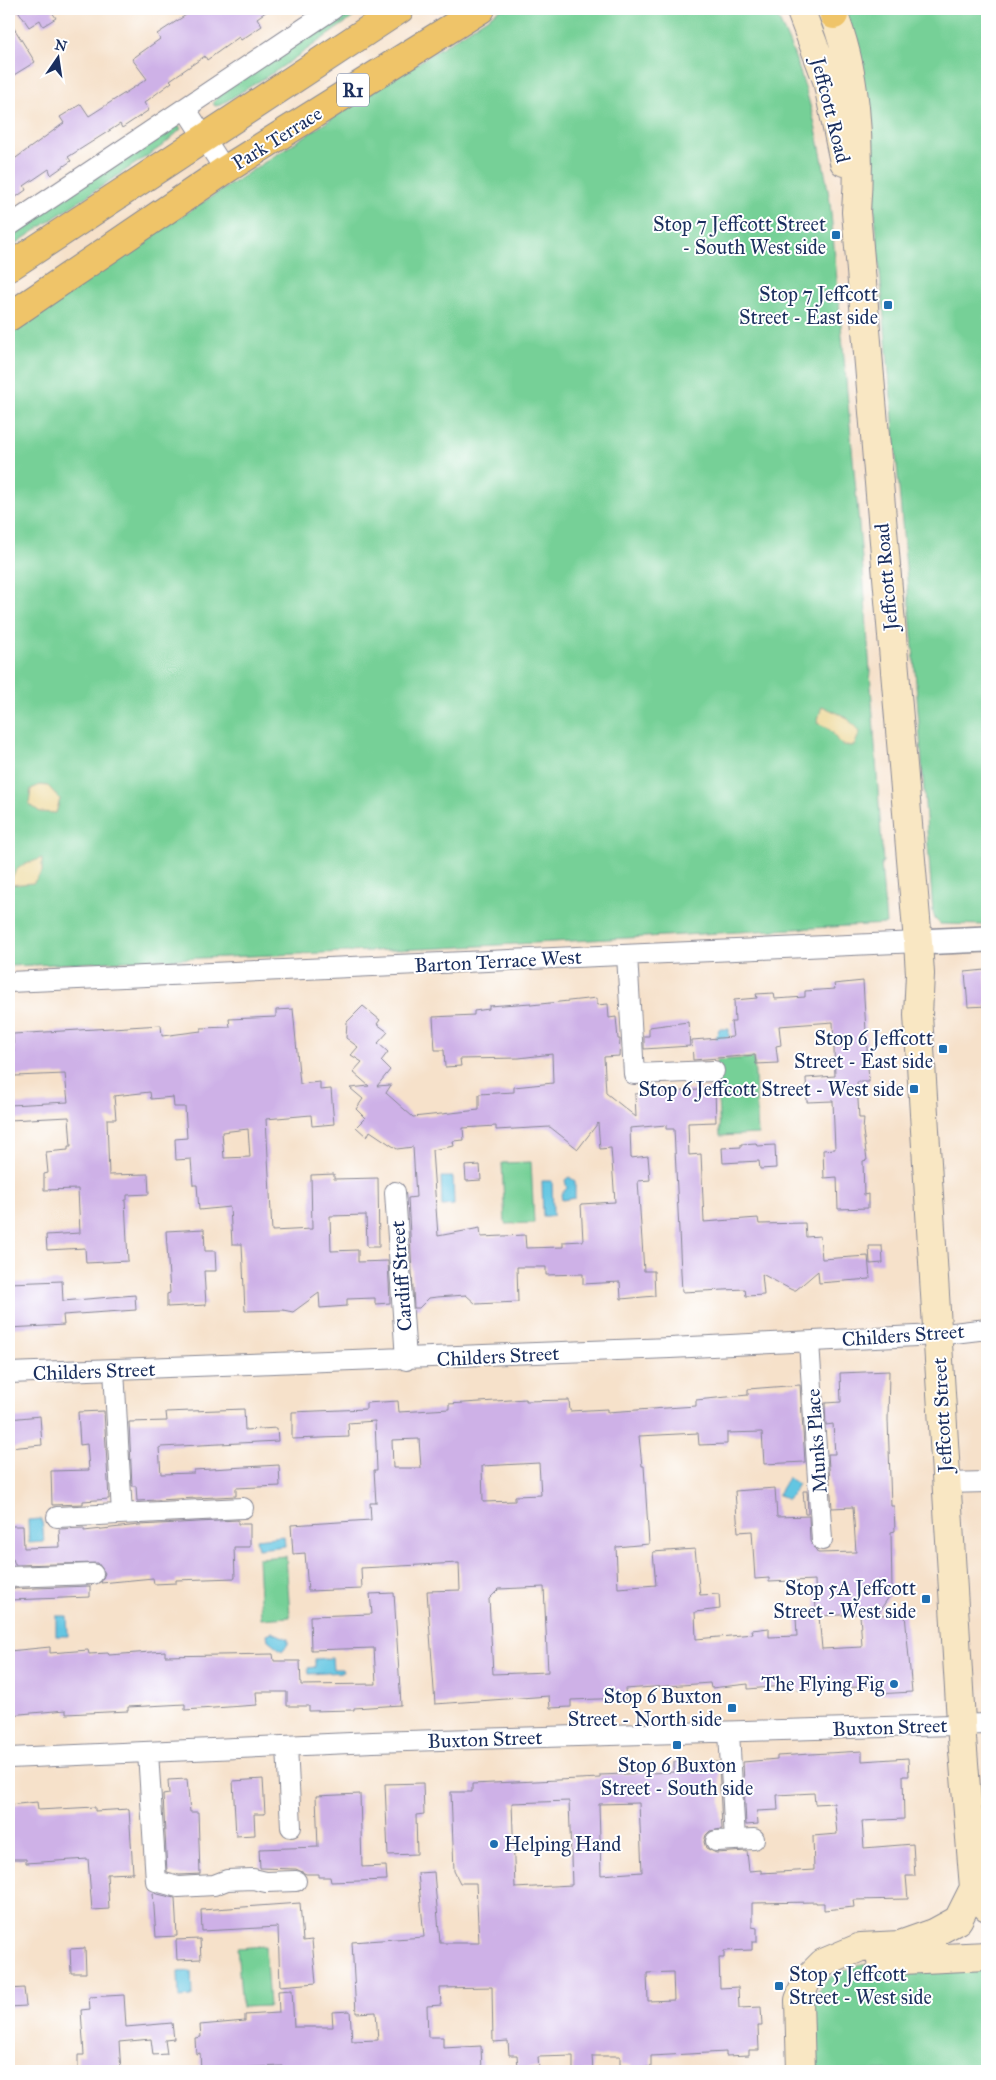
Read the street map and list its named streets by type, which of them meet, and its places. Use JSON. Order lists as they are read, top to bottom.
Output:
{
  "streets": {
    "highway": ["R1", "Park Terrace"],
    "main road": ["Jeffcott Road", "Jeffcott Street"],
    "street": [
      "Barton Terrace West",
      "Cardiff Street",
      "Childers Street",
      "Munks Place",
      "Buxton Street"
    ]
  },
  "crossings": [
    ["Jeffcott Road", "Barton Terrace West"],
    ["Jeffcott Road", "Jeffcott Street"],
    ["Barton Terrace West", "Jeffcott Street"],
    ["Cardiff Street", "Childers Street"],
    ["Childers Street", "Jeffcott Street"],
    ["Childers Street", "Munks Place"],
    ["Jeffcott Street", "Buxton Street"]
  ],
  "places": {
    "transit": [
      "Stop 7 Jeffcott Street - South West side",
      "Stop 7 Jeffcott Street - East side",
      "Stop 6 Jeffcott Street - East side",
      "Stop 6 Jeffcott Street - West side",
      "Stop 5A Jeffcott Street - West side",
      "Stop 6 Buxton Street - North side",
      "Stop 6 Buxton Street - South side",
      "Stop 5 Jeffcott Street - West side"
    ],
    "other": ["The Flying Fig", "Helping Hand"]
  },
  "north": "top"
}
